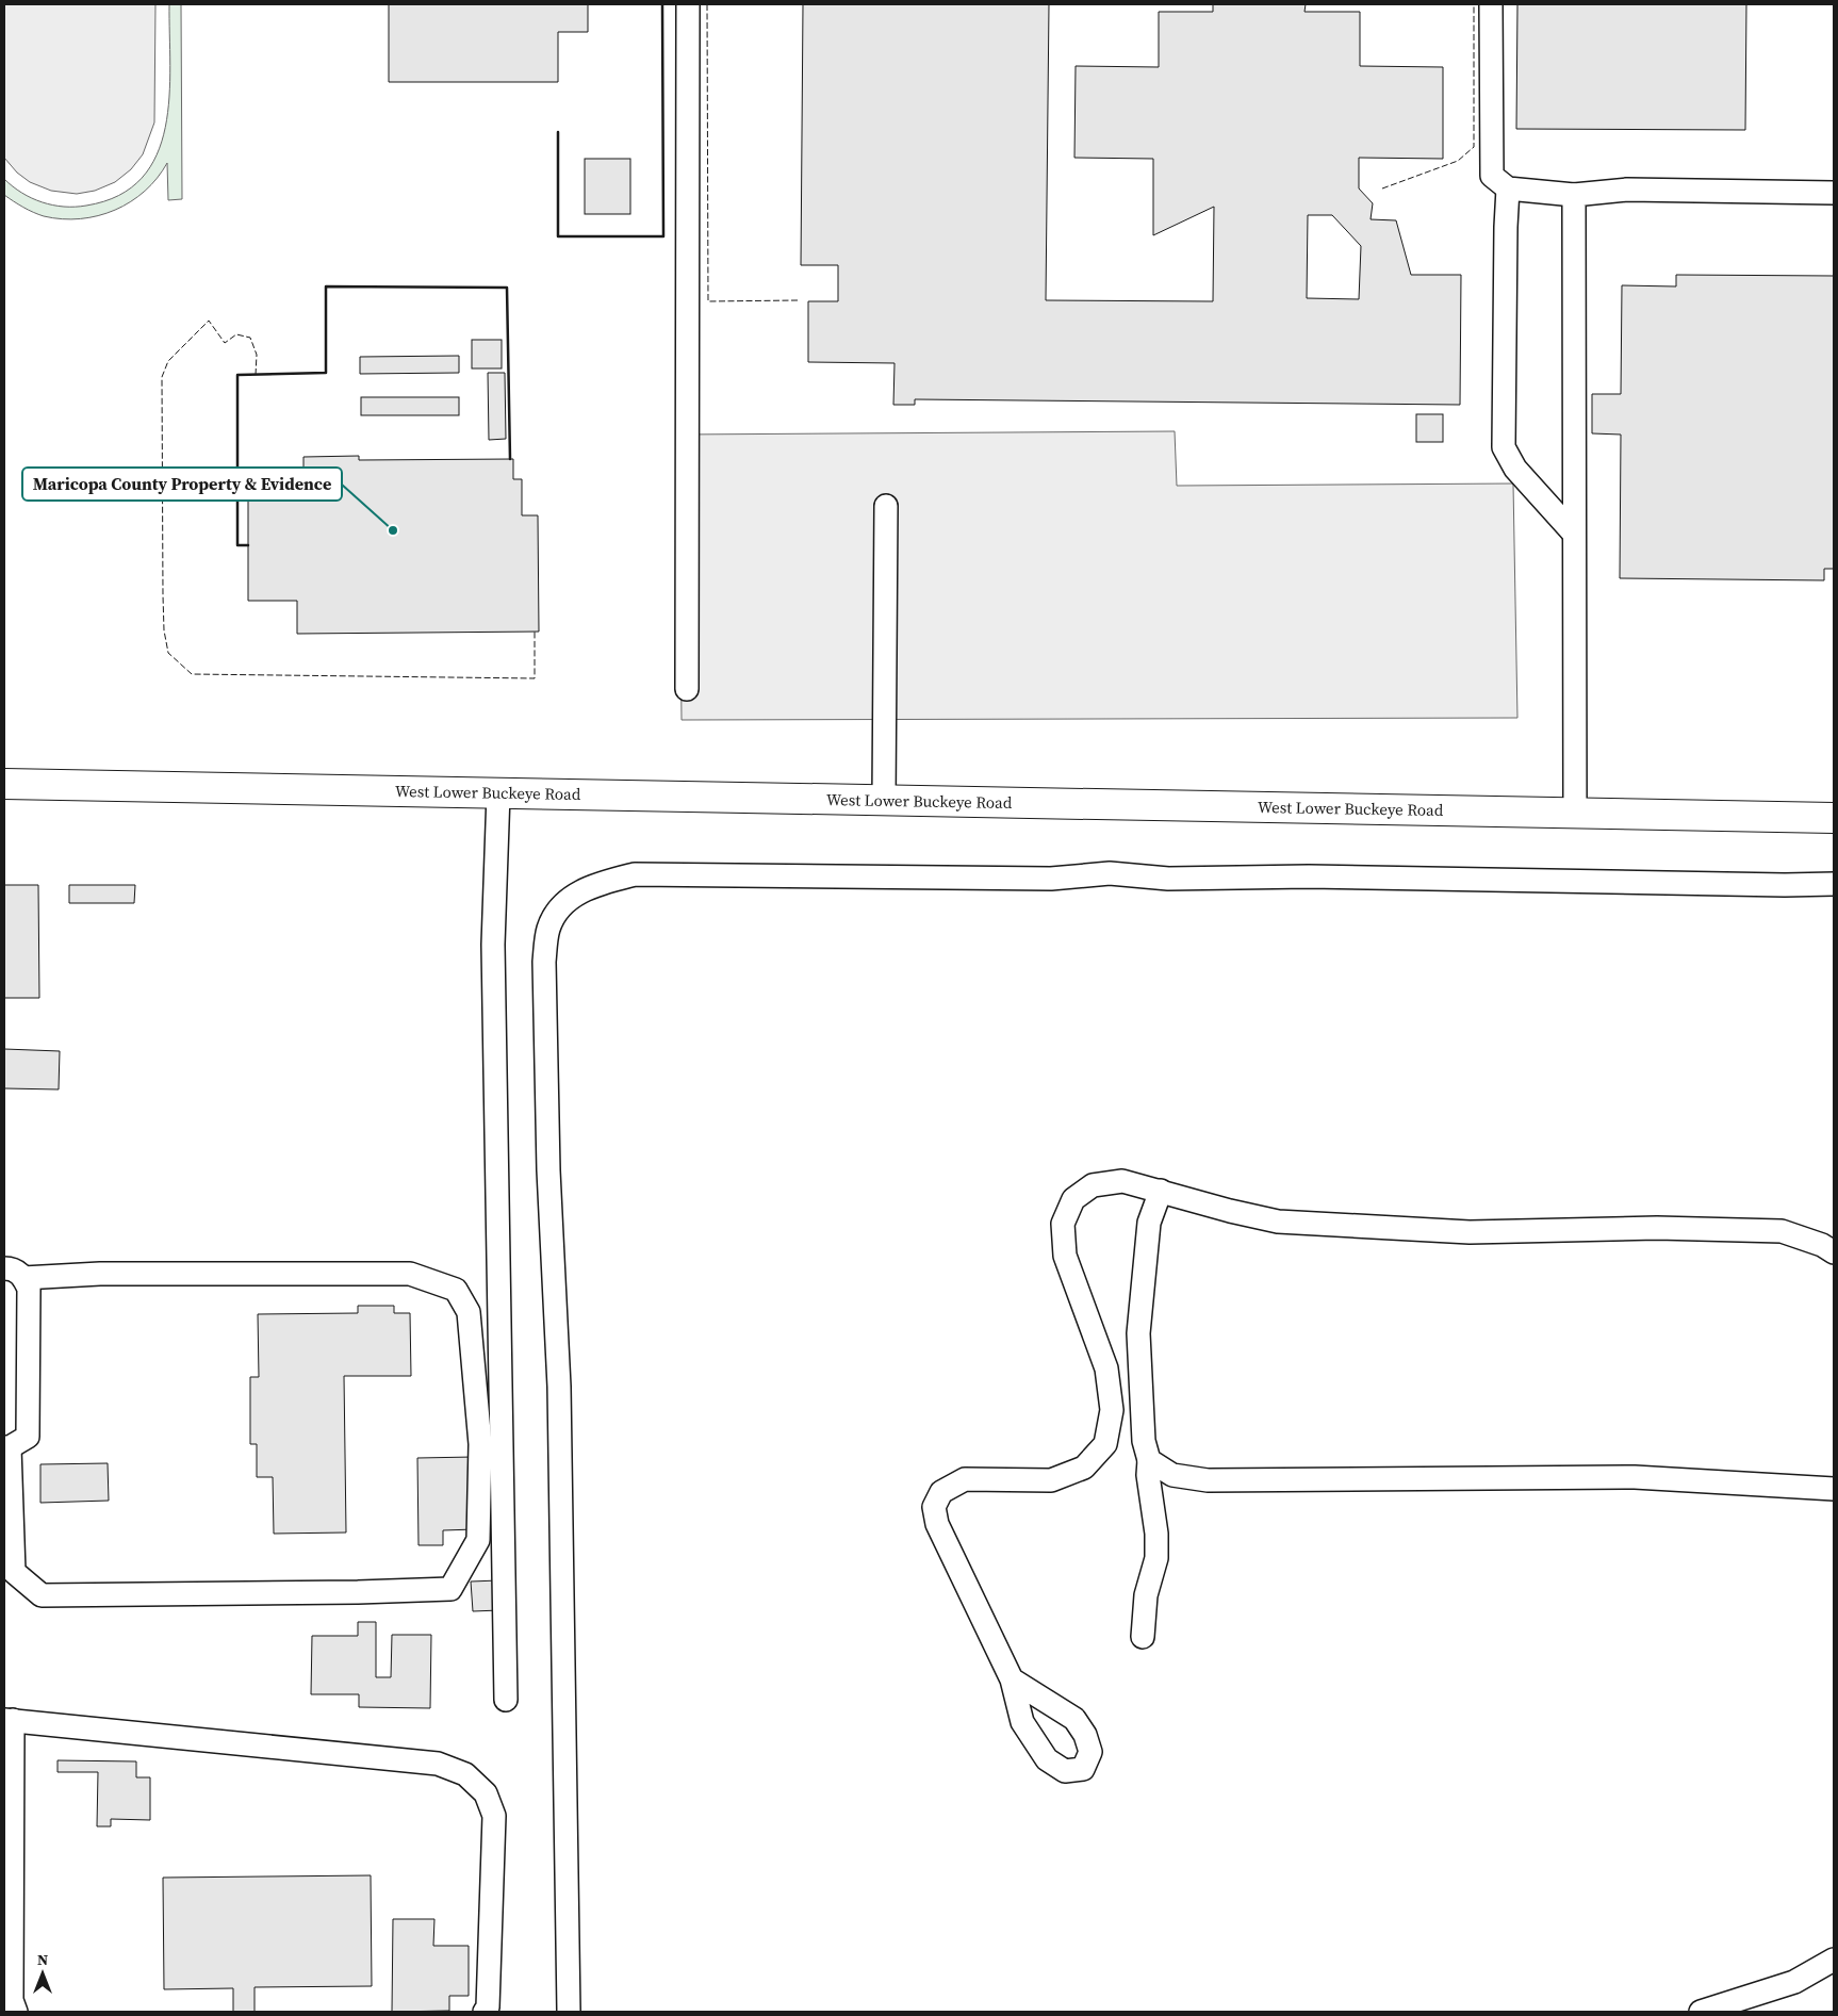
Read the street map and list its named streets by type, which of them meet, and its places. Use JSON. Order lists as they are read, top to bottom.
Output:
{
  "streets": {
    "main road": ["West Lower Buckeye Road"]
  },
  "places": ["Maricopa County Property & Evidence"],
  "north": "top"
}
